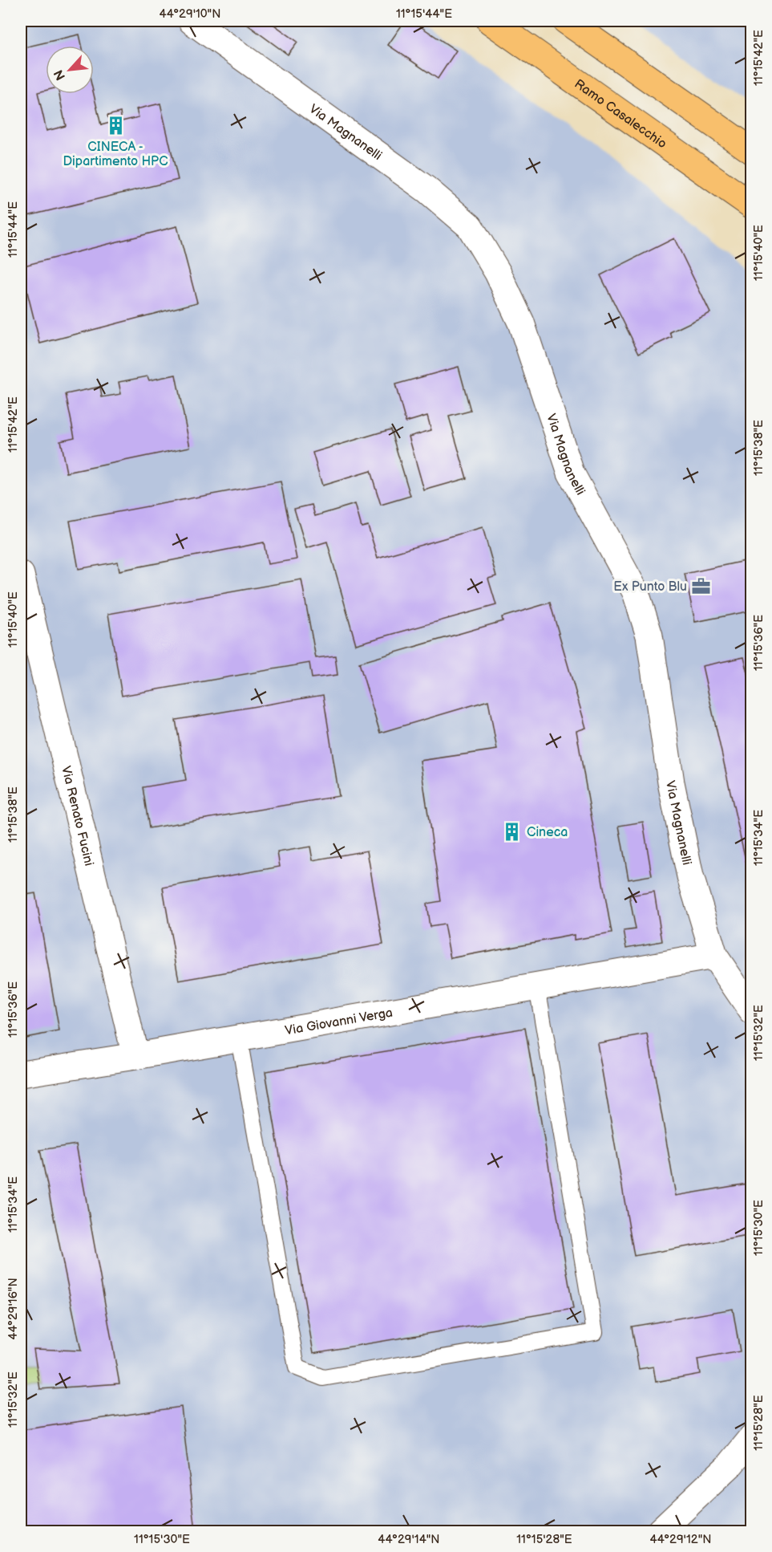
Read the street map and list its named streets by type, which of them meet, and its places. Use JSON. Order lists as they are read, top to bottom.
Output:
{
  "streets": {
    "highway": ["Ramo Casalecchio"],
    "street": ["Via Magnanelli", "Via Renato Fucini", "Via Giovanni Verga"]
  },
  "crossings": [
    ["Via Magnanelli", "Via Giovanni Verga"],
    ["Via Renato Fucini", "Via Giovanni Verga"]
  ],
  "places": {
    "building": ["CINECA - Dipartimento HPC", "Cineca"],
    "office": ["Ex Punto Blu"]
  },
  "north": "bottom left",
  "coordinates": [
    "44°29'10\"N",
    "11°15'44\"E",
    "11°15'42\"E",
    "11°15'40\"E",
    "11°15'38\"E",
    "11°15'36\"E",
    "11°15'34\"E",
    "11°15'32\"E",
    "11°15'30\"E",
    "44°29'16\"N",
    "11°15'28\"E",
    "44°29'14\"N",
    "44°29'12\"N"
  ]
}
